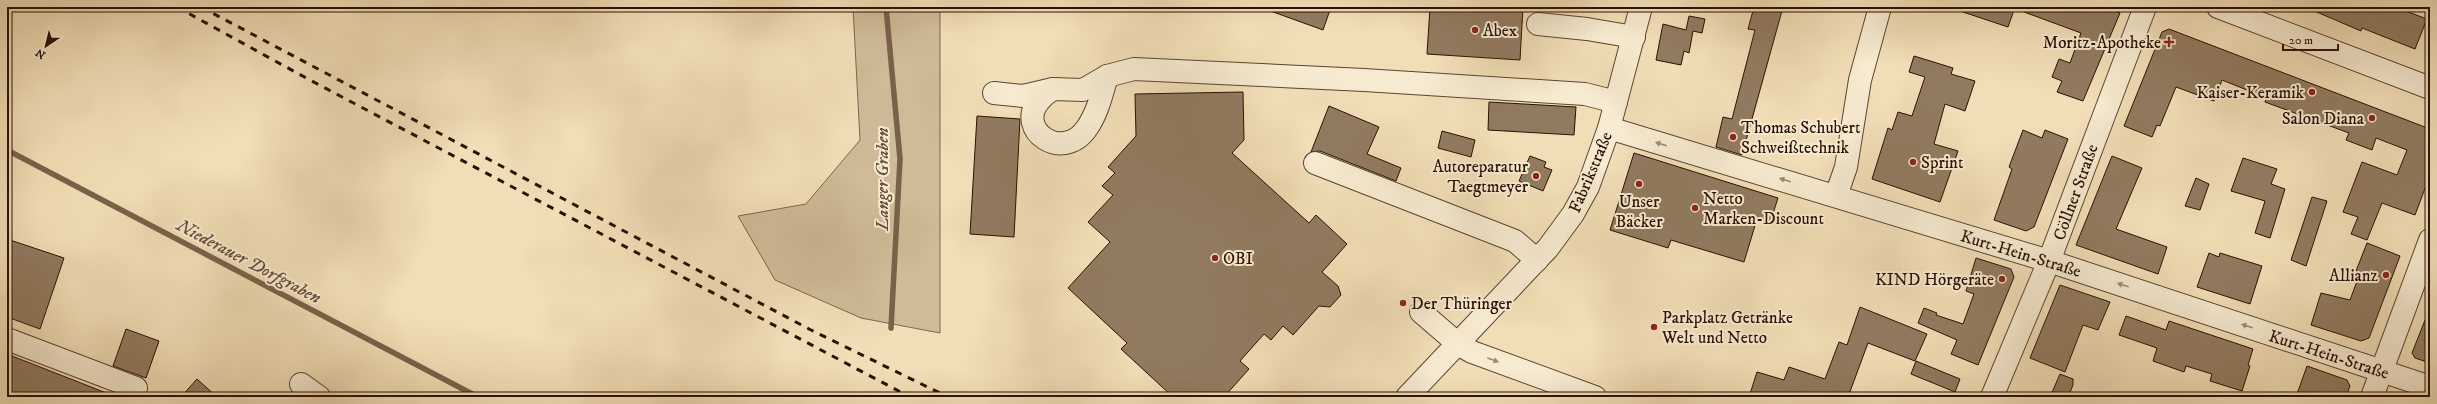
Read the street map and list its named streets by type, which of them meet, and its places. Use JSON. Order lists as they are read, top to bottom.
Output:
{
  "streets": {
    "street": ["Fabrikstraße", "Cöllner Straße", "Kurt-Hein-Straße"]
  },
  "crossings": [
    ["Fabrikstraße", "Kurt-Hein-Straße"],
    ["Cöllner Straße", "Kurt-Hein-Straße"]
  ],
  "one_way": ["Kurt-Hein-Straße"],
  "water": ["Langer Graben", "Niederauer Dorfgraben"],
  "places": {
    "other": [
      "Abex",
      "Kaiser-Keramik",
      "Salon Diana",
      "Thomas Schubert Schweißtechnik",
      "Sprint",
      "Autoreparatur Taegtmeyer",
      "Unser Bäcker",
      "Netto Marken-Discount",
      "OBI",
      "Allianz",
      "KIND Hörgeräte",
      "Der Thüringer",
      "Parkplatz Getränke Welt und Netto"
    ],
    "health": ["Moritz-Apotheke"]
  },
  "scale_bar": "20 m",
  "north": "bottom left"
}
